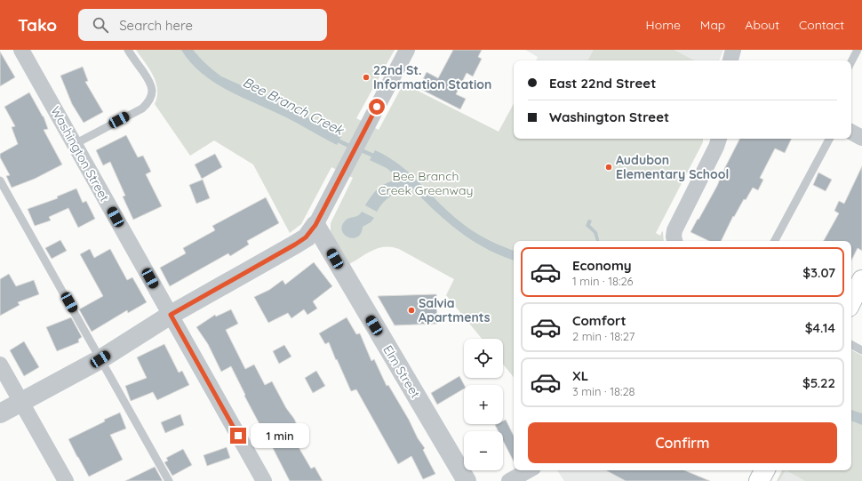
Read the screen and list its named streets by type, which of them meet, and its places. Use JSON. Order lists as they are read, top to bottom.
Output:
{
  "streets": {
    "street": ["Washington Street", "Elm Street"]
  },
  "water": ["Bee Branch Creek"],
  "parks": ["Bee Branch Creek Greenway"],
  "places": ["22nd St. Information Station", "Audubon Elementary School", "Salvia Apartments"],
  "page": {
    "header": "Tako",
    "search": "Search here",
    "nav": [
      "Home",
      "Map",
      "About",
      "Contact"
    ],
    "banner": ["East 22nd Street", "Washington Street"],
    "list": [
      {
        "name": "Economy",
        "note": "1 min · 18:26",
        "value": "$3.07"
      },
      {
        "name": "Comfort",
        "note": "2 min · 18:27",
        "value": "$4.14"
      },
      {
        "name": "XL",
        "note": "3 min · 18:28",
        "value": "$5.22"
      }
    ],
    "map_buttons": ["+", "−"],
    "buttons": "Confirm",
    "bubble": "1 min"
  }
}
